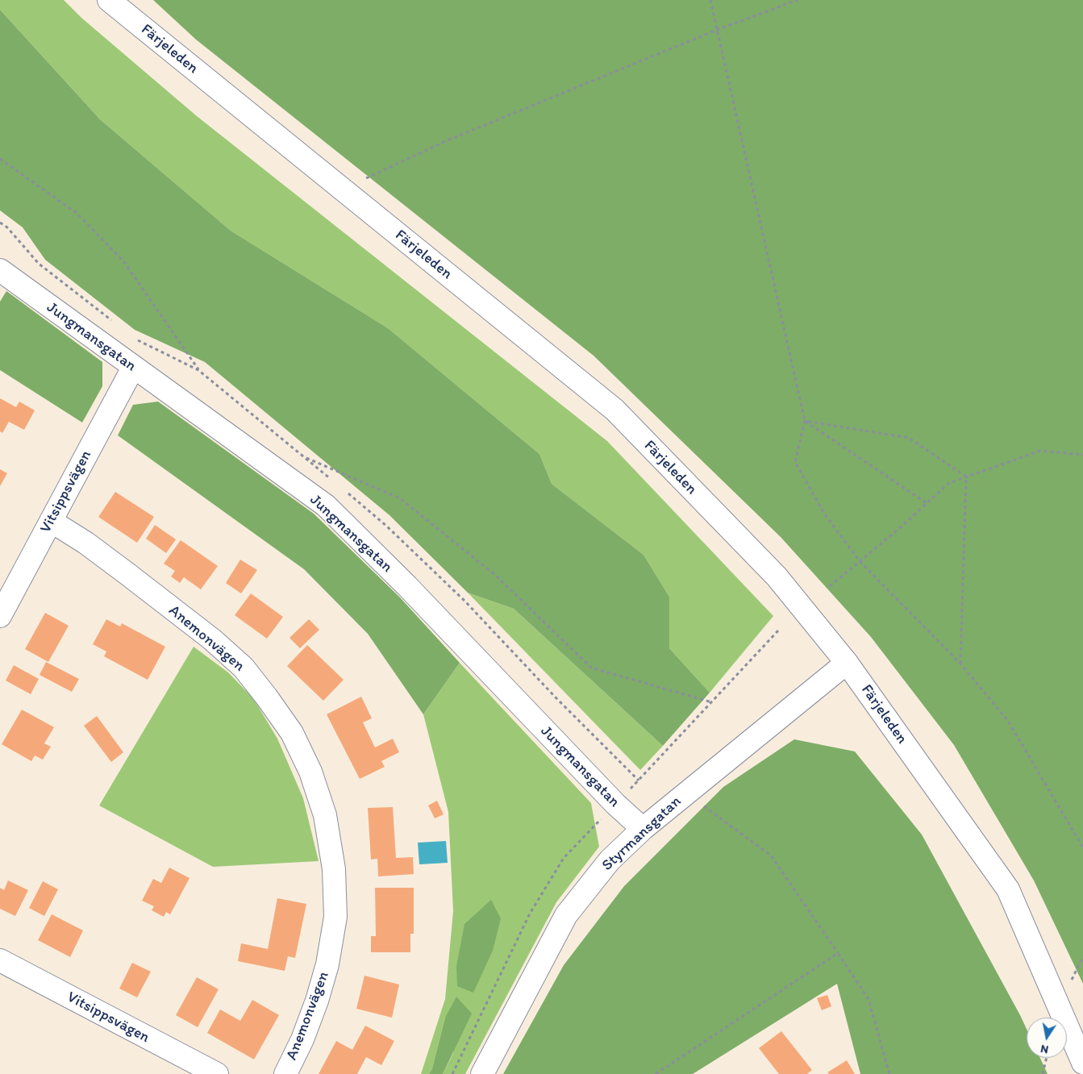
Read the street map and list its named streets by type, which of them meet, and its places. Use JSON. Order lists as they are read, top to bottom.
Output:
{
  "streets": {
    "street": [
      "Färjeleden",
      "Jungmansgatan",
      "Vitsippsvägen",
      "Anemonvägen",
      "Styrmansgatan"
    ]
  },
  "crossings": [
    ["Färjeleden", "Styrmansgatan"],
    ["Jungmansgatan", "Vitsippsvägen"],
    ["Jungmansgatan", "Styrmansgatan"],
    ["Vitsippsvägen", "Anemonvägen"]
  ],
  "north": "bottom"
}
